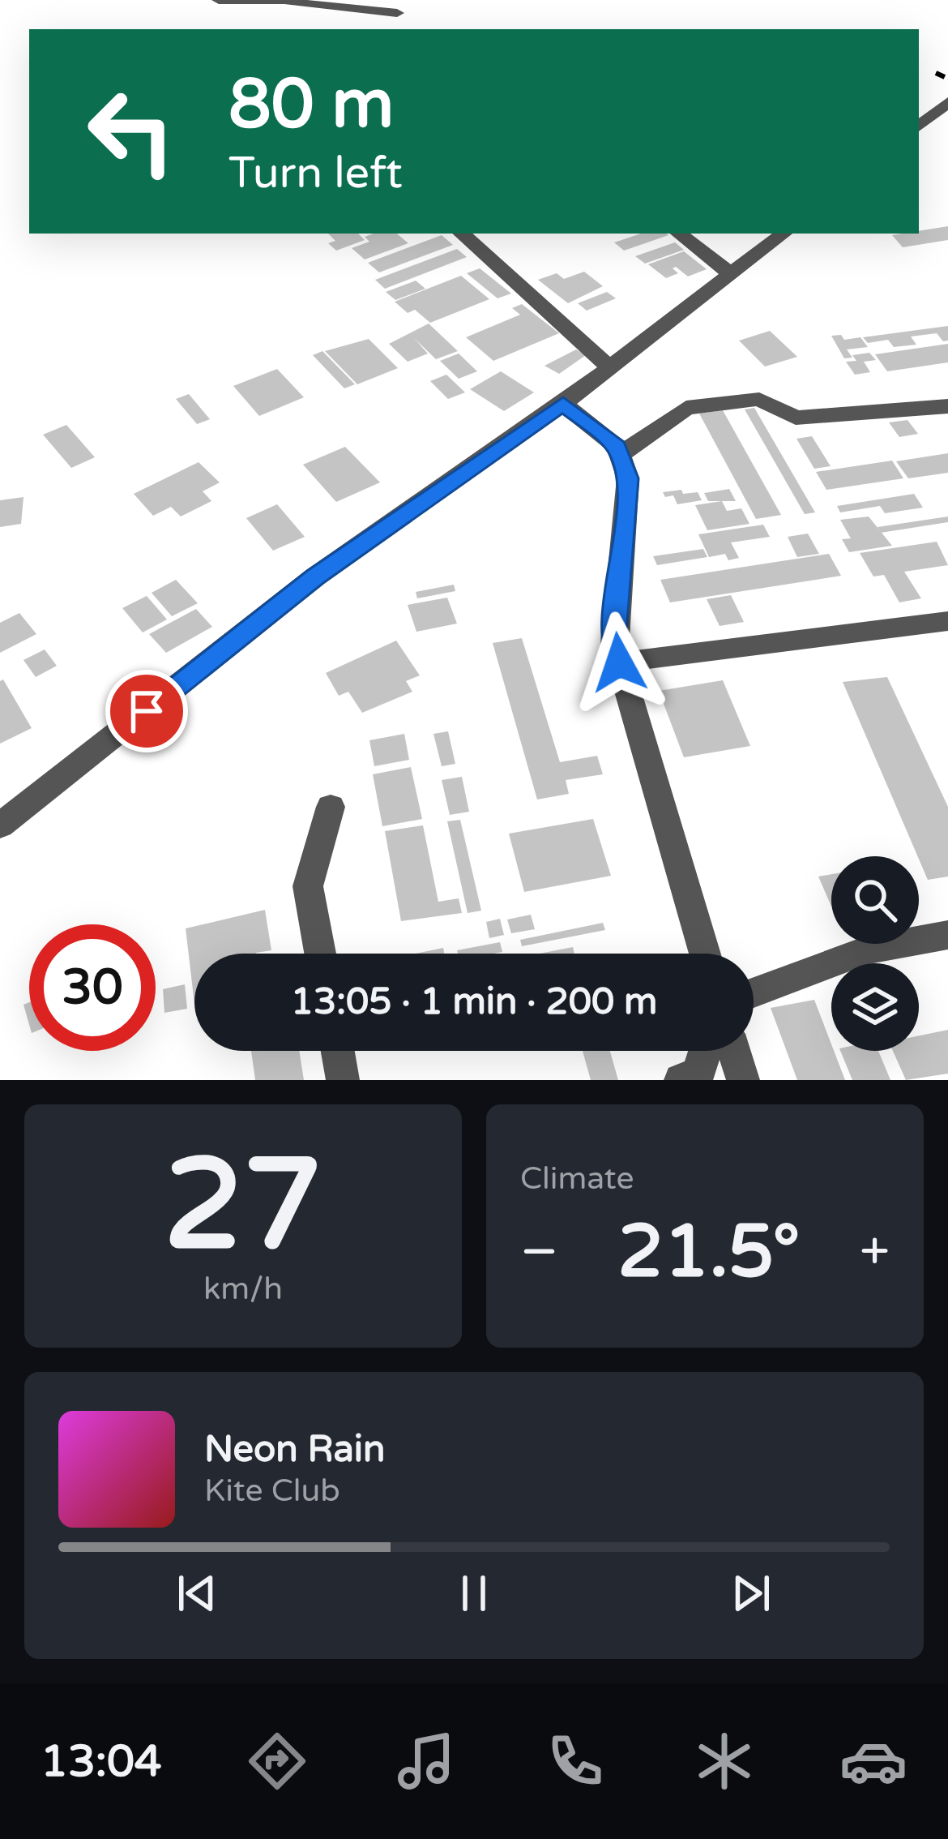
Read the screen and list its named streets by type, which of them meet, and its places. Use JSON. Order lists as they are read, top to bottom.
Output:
{
  "page": {
    "turn": ["80 m", "Turn left"],
    "limit": "30",
    "trip": "13:05 · 1 min · 200 m",
    "tile": [
      ["27", "km/h"],
      "Climate"
    ],
    "heat": ["−", "21.5°", "+"],
    "song": ["Neon Rain", "Kite Club"],
    "tabs": "13:04"
  }
}
